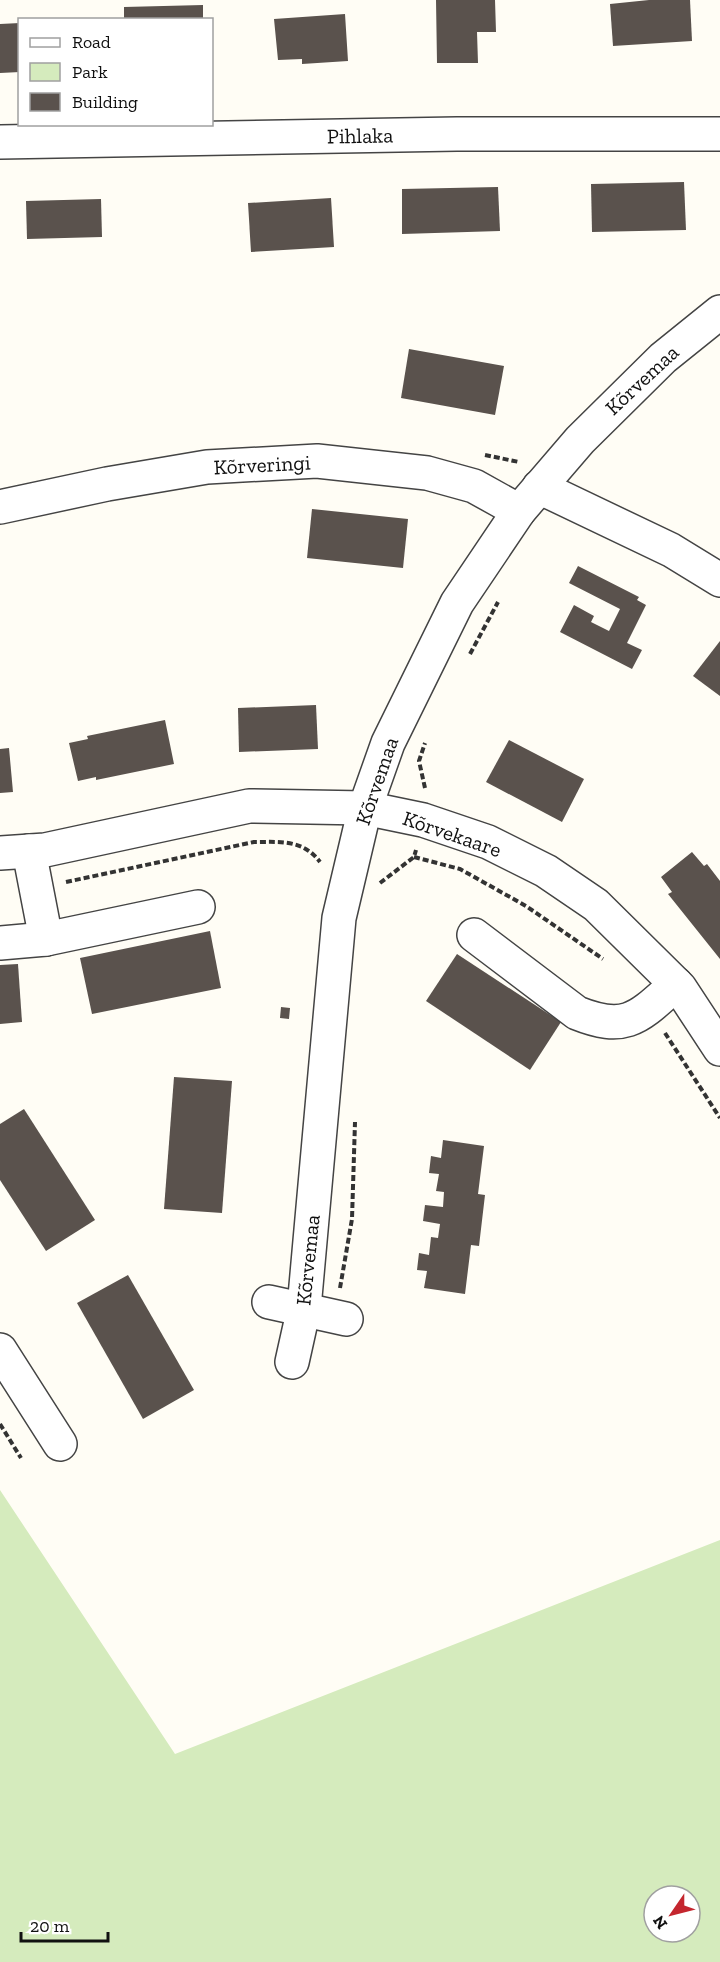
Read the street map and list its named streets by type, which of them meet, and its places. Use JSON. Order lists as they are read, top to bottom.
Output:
{
  "streets": {
    "street": [
      "Pihlaka",
      "Kõrvemaa",
      "Kõrveringi",
      "Kõrvekaare"
    ]
  },
  "crossings": [
    ["Kõrvemaa", "Kõrveringi"],
    ["Kõrvemaa", "Kõrvekaare"]
  ],
  "legend": ["Road", "Park", "Building"],
  "scale_bar": "20 m",
  "north": "bottom left"
}
